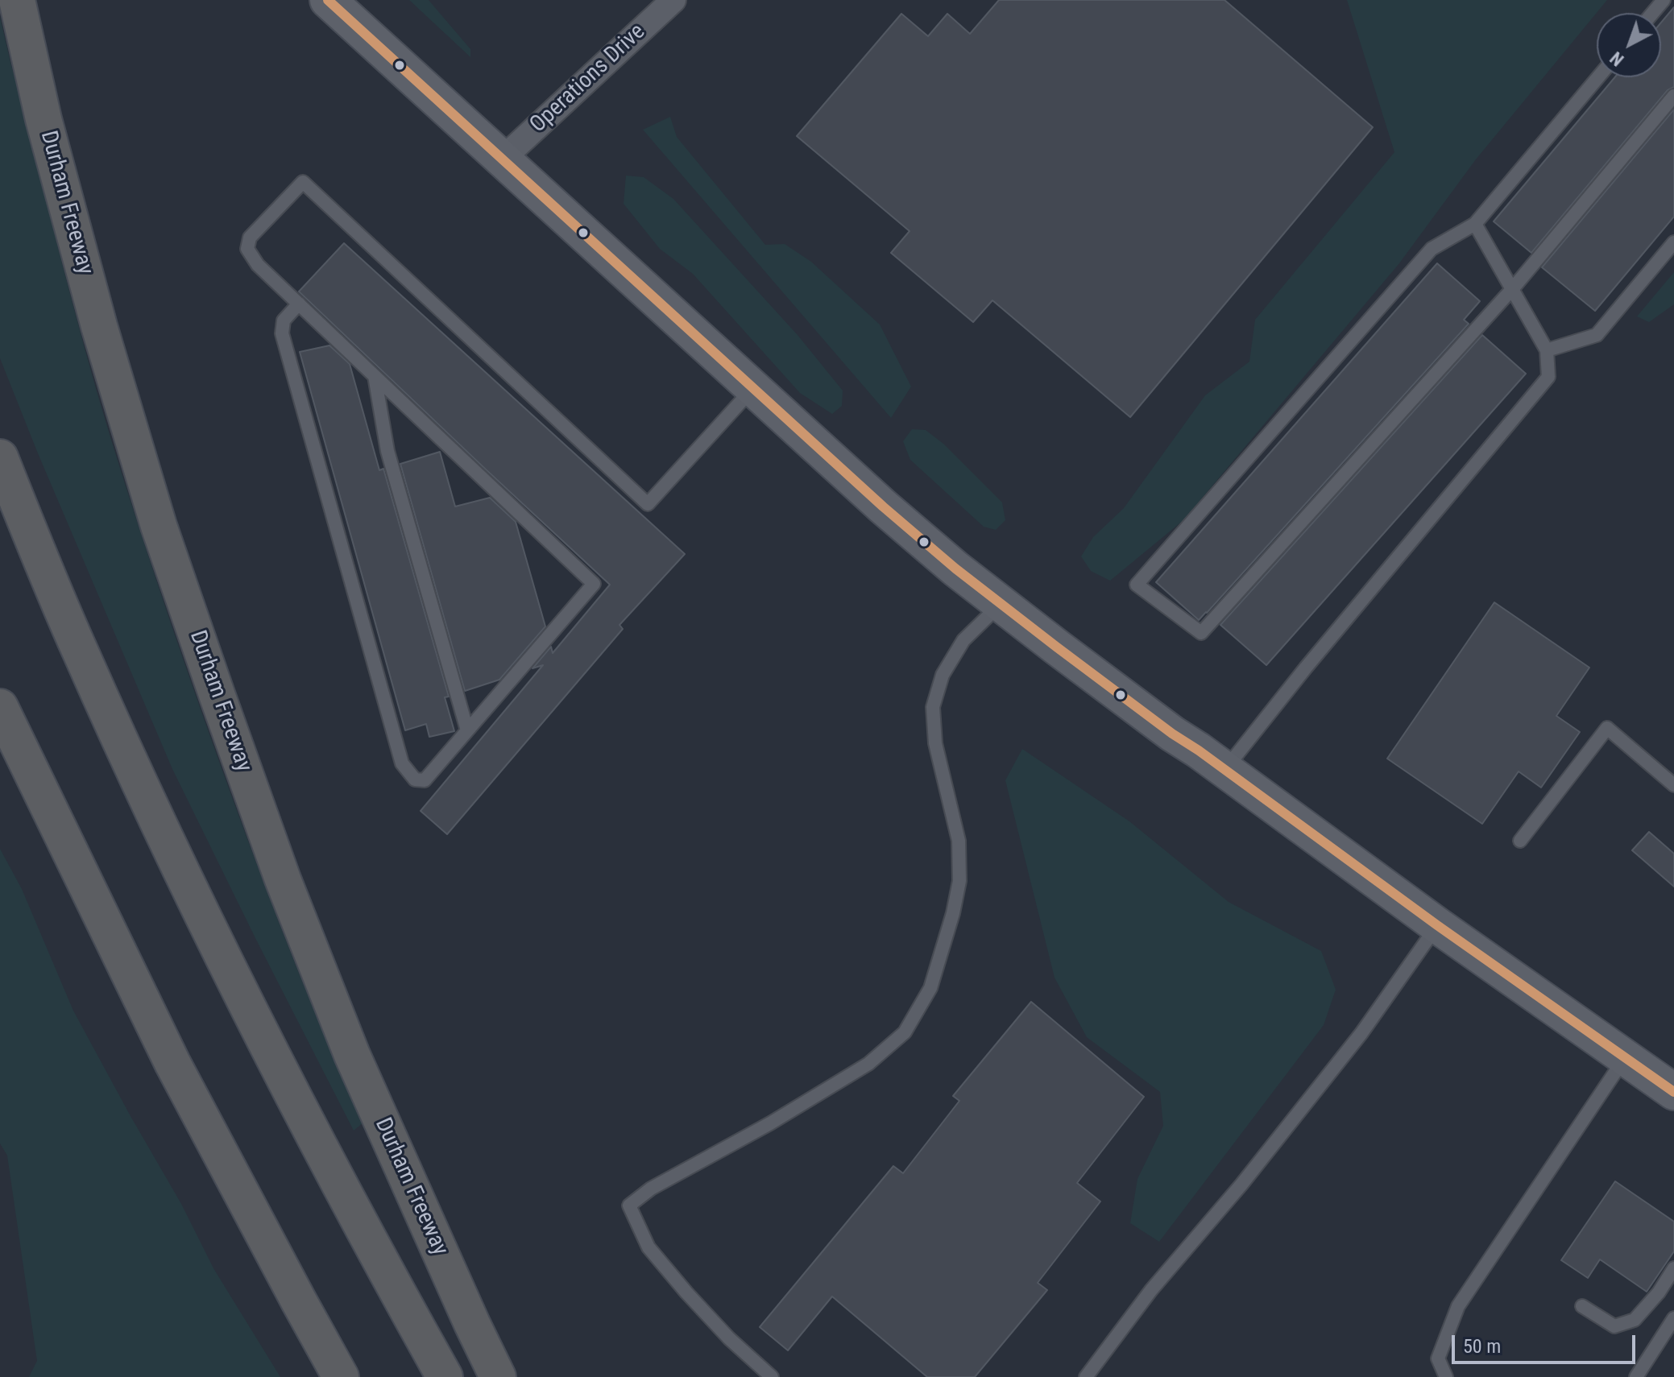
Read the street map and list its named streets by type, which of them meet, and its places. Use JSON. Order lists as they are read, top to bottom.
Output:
{
  "streets": {
    "highway": ["Durham Freeway"],
    "street": ["Operations Drive"]
  },
  "scale_bar": "50 m",
  "north": "bottom left"
}
